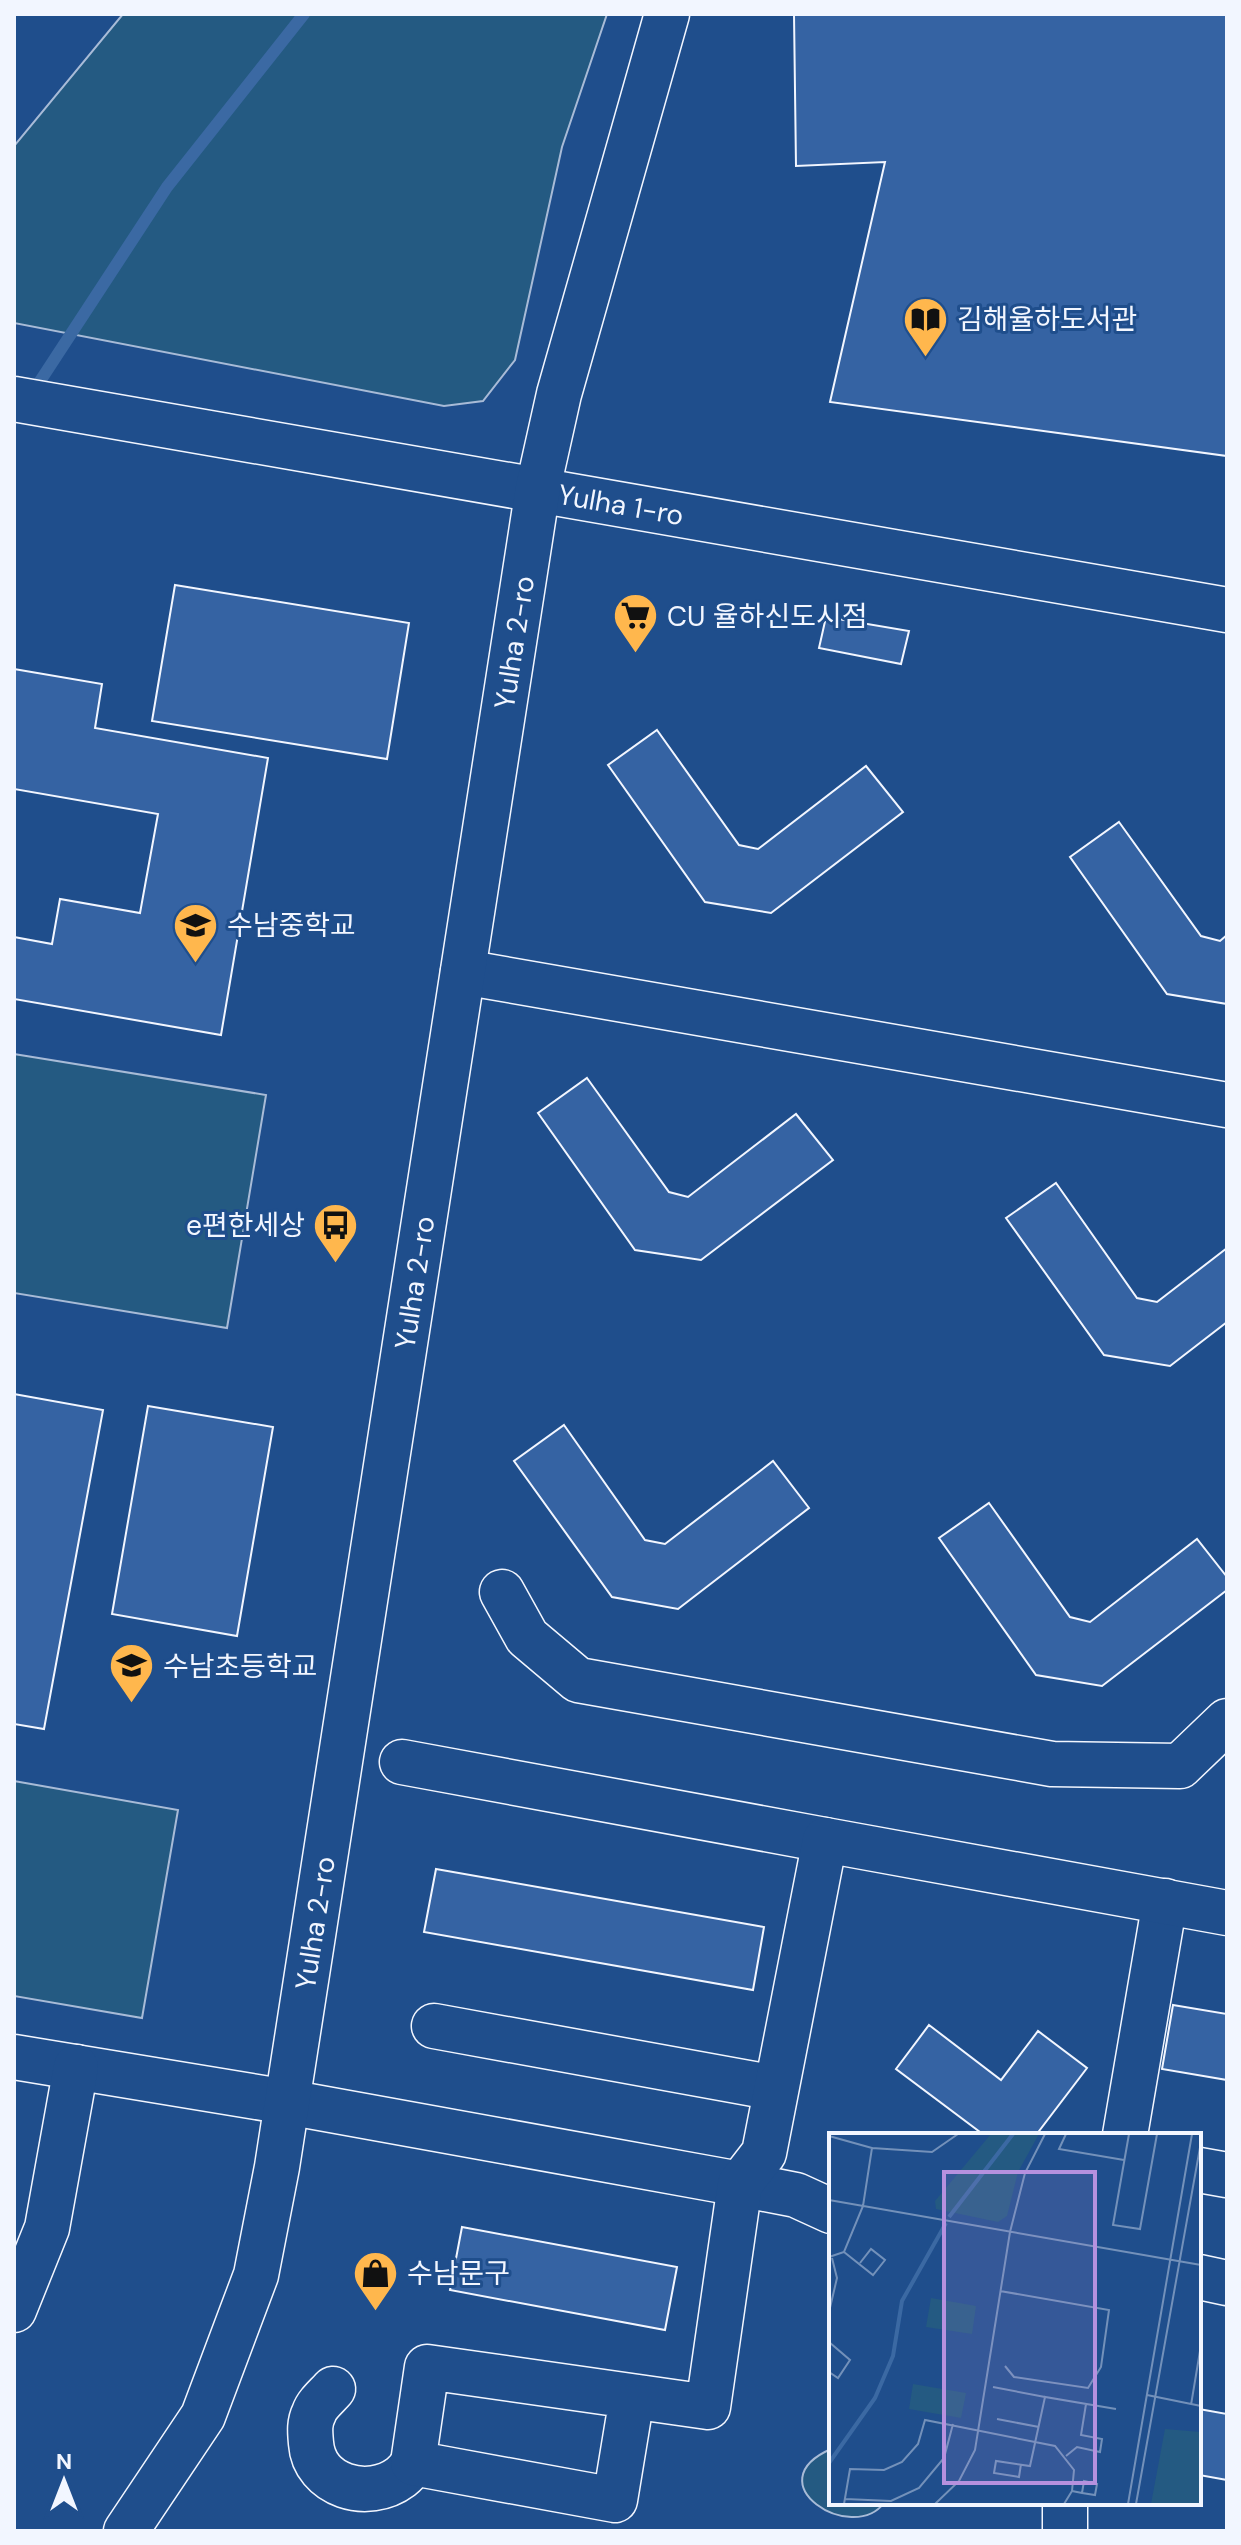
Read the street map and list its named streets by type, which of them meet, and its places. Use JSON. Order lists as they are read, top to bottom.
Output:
{
  "streets": {
    "street": ["Yulha 1-ro", "Yulha 2-ro"]
  },
  "crossings": [
    ["Yulha 1-ro", "Yulha 2-ro"]
  ],
  "places": {
    "library": ["김해율하도서관"],
    "supermarket": ["CU 율하신도시점"],
    "school or university": ["수남중학교", "수남초등학교"],
    "bus stop": ["e편한세상"],
    "shop": ["수남문구"]
  },
  "north": "top"
}
